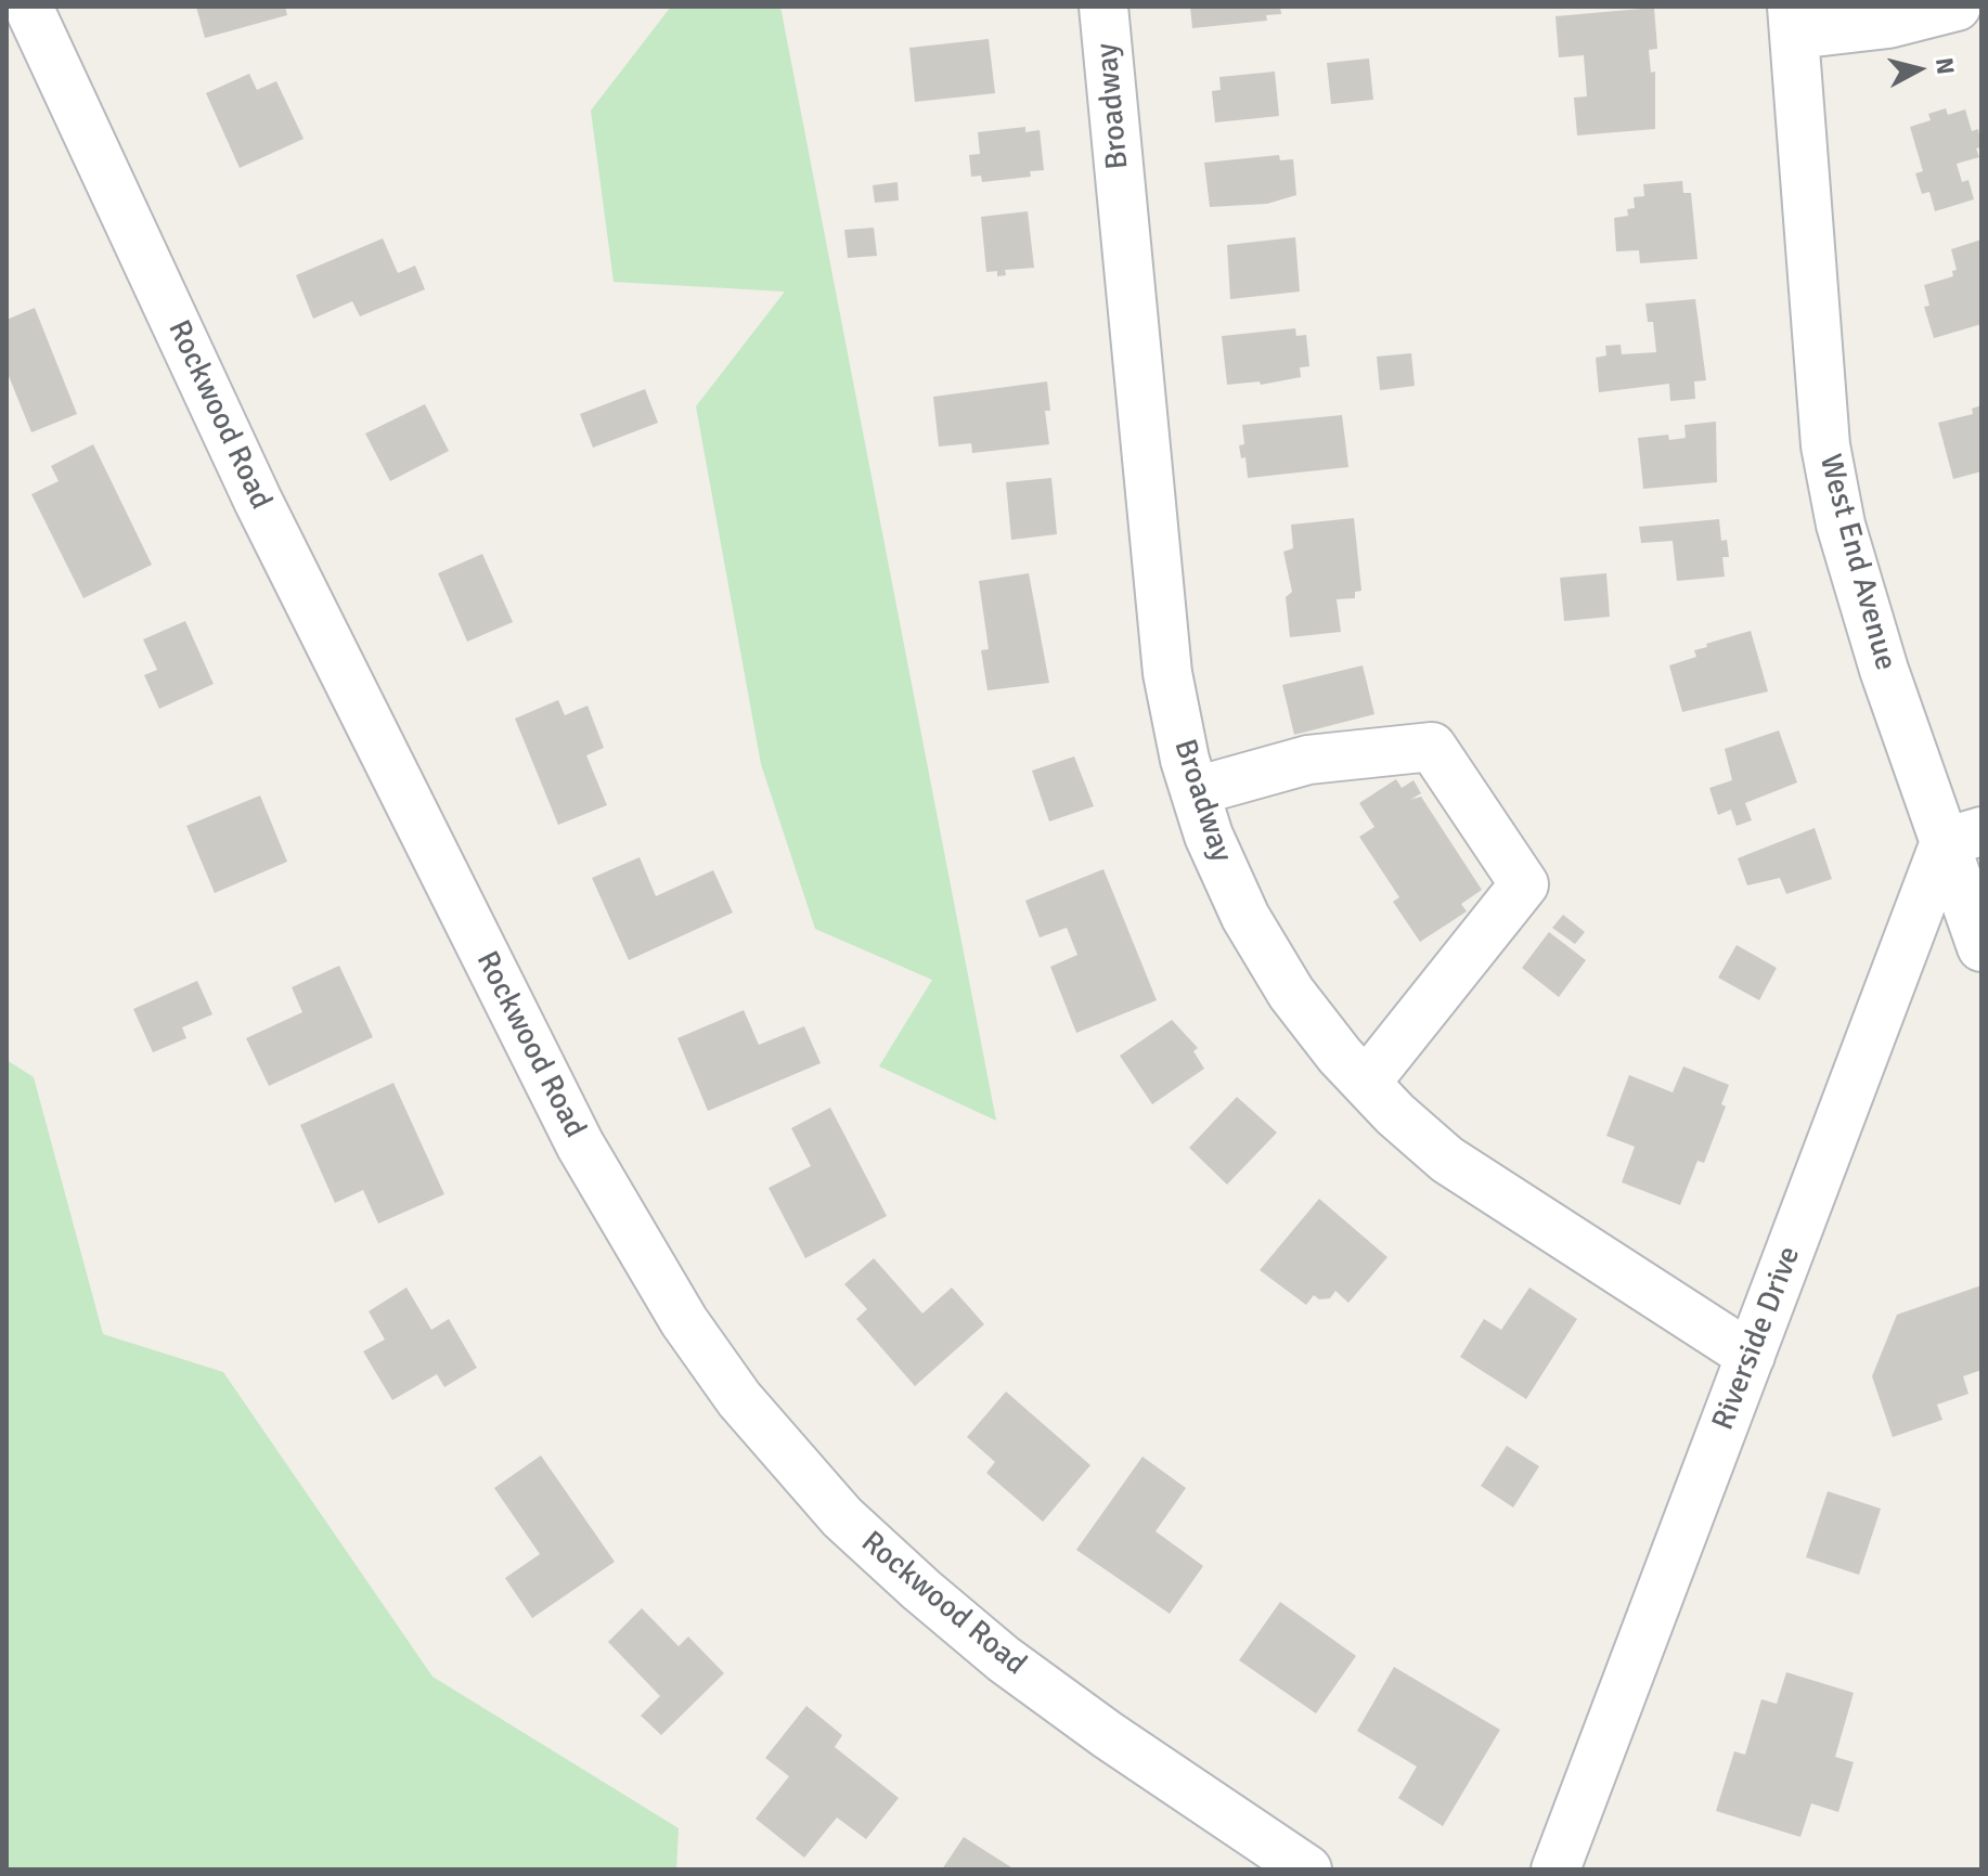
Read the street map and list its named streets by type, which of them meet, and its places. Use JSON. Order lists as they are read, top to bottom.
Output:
{
  "streets": {
    "street": [
      "Broadway",
      "Rockwood Road",
      "West End Avenue",
      "Riverside Drive"
    ]
  },
  "crossings": [
    ["Broadway", "Riverside Drive"],
    ["West End Avenue", "Riverside Drive"]
  ],
  "north": "right"
}
